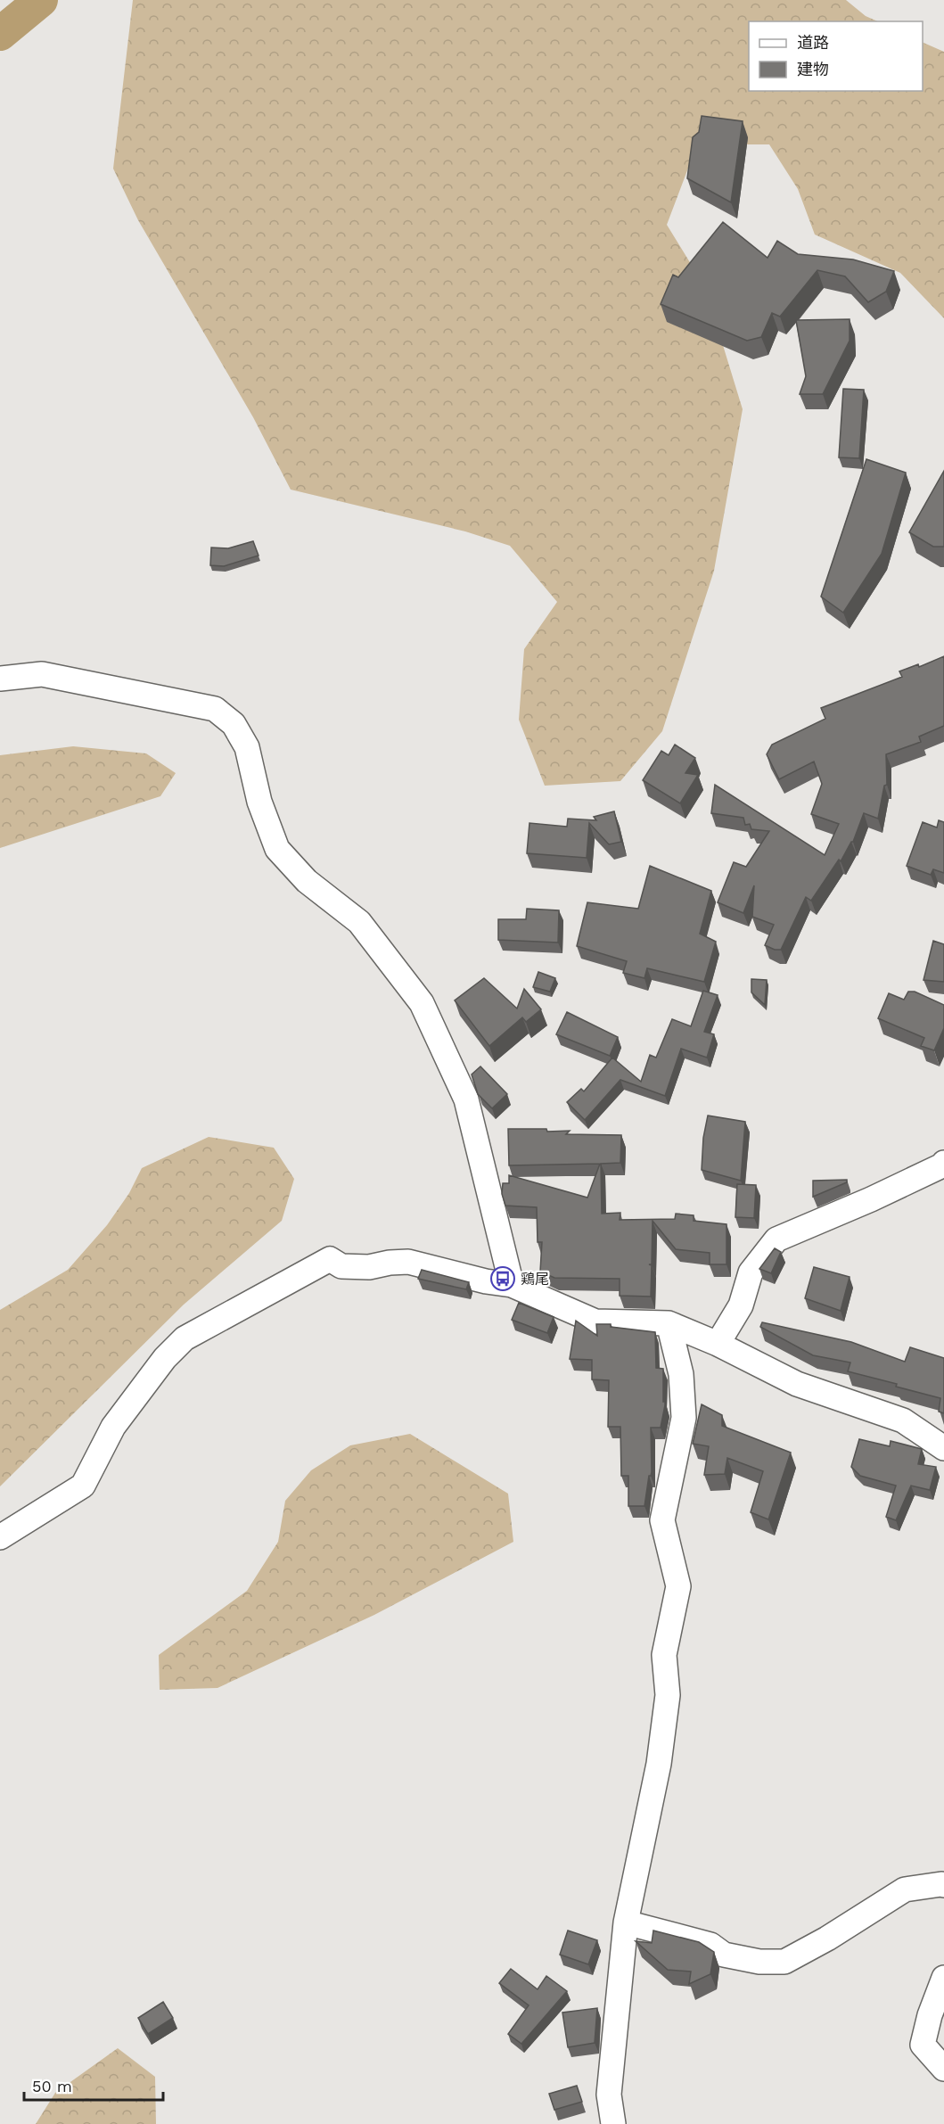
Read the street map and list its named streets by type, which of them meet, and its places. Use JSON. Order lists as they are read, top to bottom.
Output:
{
  "places": {
    "bus stop": ["鶏尾"]
  },
  "legend": ["道路", "建物"],
  "scale_bar": "50 m"
}
